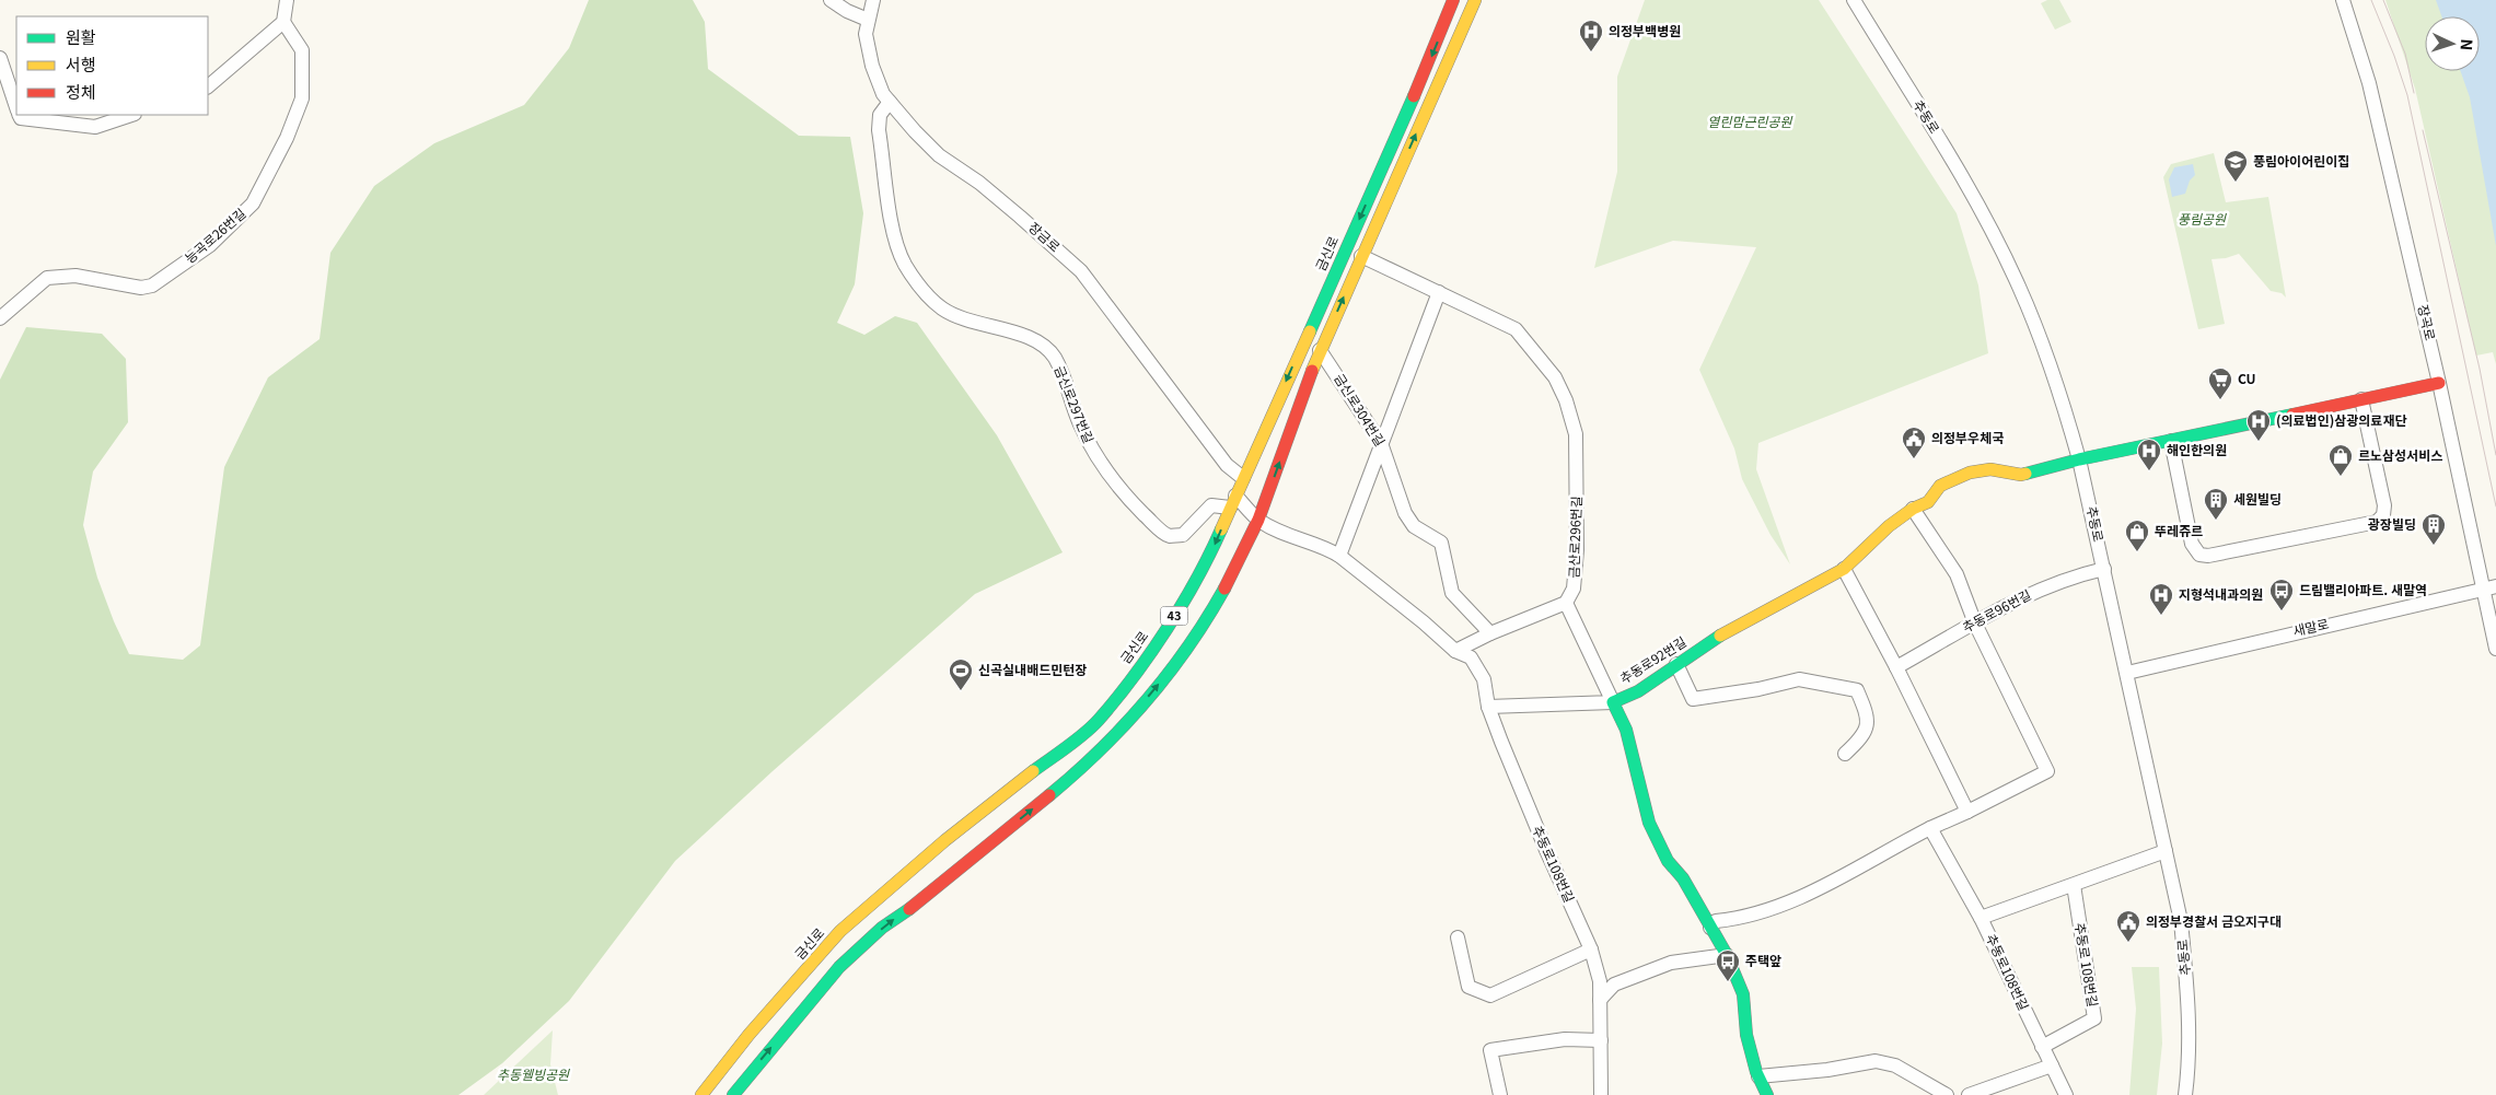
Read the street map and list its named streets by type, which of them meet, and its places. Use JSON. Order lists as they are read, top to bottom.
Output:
{
  "streets": {
    "main road": ["금신로", "43", "추동로92번길"],
    "street": [
      "추동로",
      "능곡로26번길",
      "장금로",
      "장곡로",
      "금신로297번길",
      "금신로304번길",
      "금산로296번길",
      "추동로96번길",
      "새말로",
      "추동로108번길",
      "추동로 108번길"
    ]
  },
  "crossings": [
    ["추동로", "추동로96번길"],
    ["추동로", "새말로"],
    ["추동로", "추동로92번길"],
    ["추동로", "추동로108번길"],
    ["장금로", "금신로"],
    ["장금로", "금신로297번길"],
    ["금신로", "금신로297번길"],
    ["장곡로", "새말로"],
    ["장곡로", "추동로92번길"],
    ["금신로304번길", "43"],
    ["금산로296번길", "43"],
    ["추동로108번길", "추동로 108번길"]
  ],
  "parks": ["열린맘근린공원", "풍림공원", "추동웰빙공원"],
  "places": {
    "hospital": [
      "의정부백병원",
      "(의료법인)삼광의료재단",
      "해인한의원",
      "지형석내과의원"
    ],
    "school or university": ["풍림아이어린이집"],
    "supermarket": ["CU"],
    "public building": ["의정부우체국", "의정부경찰서 금오지구대"],
    "shop": ["르노삼성서비스", "뚜레쥬르"],
    "building": ["세원빌딩", "광장빌딩"],
    "bus stop": ["드림밸리아파트. 새말역", "주택앞"],
    "sports": ["신곡실내배드민턴장"]
  },
  "legend": ["원활", "서행", "정체"],
  "north": "right"
}
